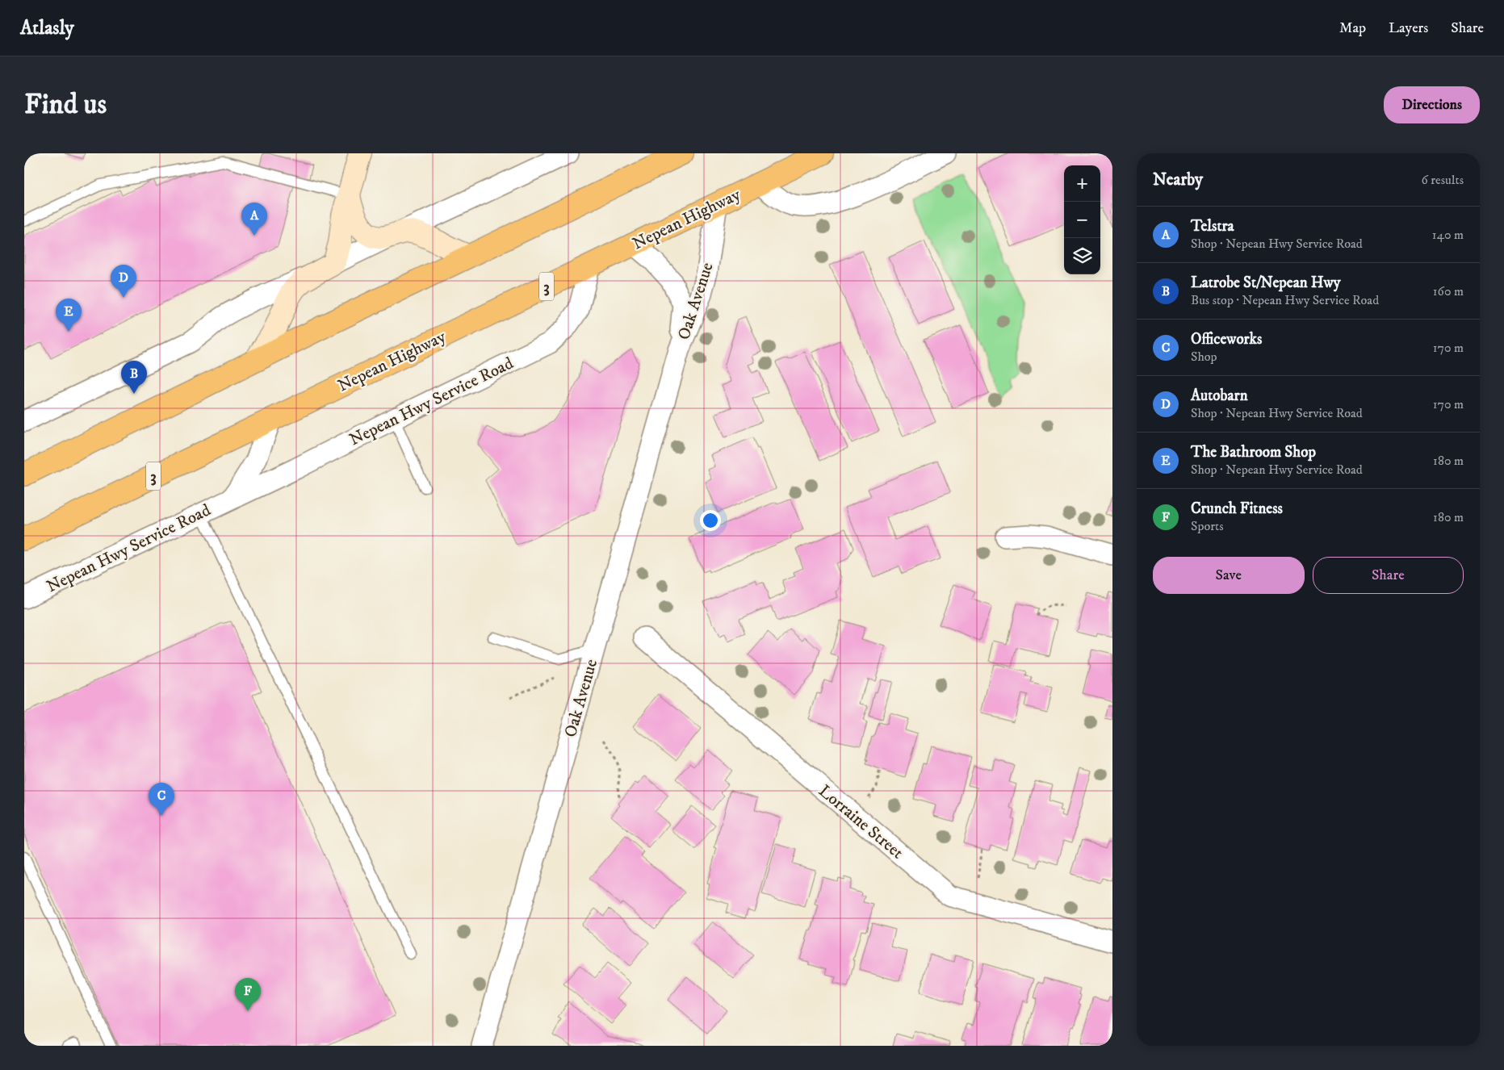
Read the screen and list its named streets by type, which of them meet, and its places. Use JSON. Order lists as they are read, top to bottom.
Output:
{
  "streets": {
    "highway": ["Nepean Highway", "3"],
    "street": ["Oak Avenue", "Nepean Hwy Service Road", "Lorraine Street"]
  },
  "crossings": [
    ["Nepean Highway", "Oak Avenue"],
    ["Nepean Highway", "Nepean Hwy Service Road"]
  ],
  "page": {
    "header": "Atlasly",
    "nav": ["Map", "Layers", "Share"],
    "buttons": [
      "Directions",
      ["Save", "Share"]
    ],
    "title": "Find us",
    "heading": ["Nearby", "6 results"],
    "map_buttons": ["+", "−"],
    "pins": [
      "A",
      "D",
      "E",
      "B",
      "C",
      "F"
    ],
    "list": [
      {
        "mark": "A",
        "name": "Telstra",
        "note": "Shop · Nepean Hwy Service Road",
        "value": "140 m"
      },
      {
        "mark": "B",
        "name": "Latrobe St/Nepean Hwy",
        "note": "Bus stop · Nepean Hwy Service Road",
        "value": "160 m"
      },
      {
        "mark": "C",
        "name": "Officeworks",
        "note": "Shop",
        "value": "170 m"
      },
      {
        "mark": "D",
        "name": "Autobarn",
        "note": "Shop · Nepean Hwy Service Road",
        "value": "170 m"
      },
      {
        "mark": "E",
        "name": "The Bathroom Shop",
        "note": "Shop · Nepean Hwy Service Road",
        "value": "180 m"
      },
      {
        "mark": "F",
        "name": "Crunch Fitness",
        "note": "Sports",
        "value": "180 m"
      }
    ]
  }
}
